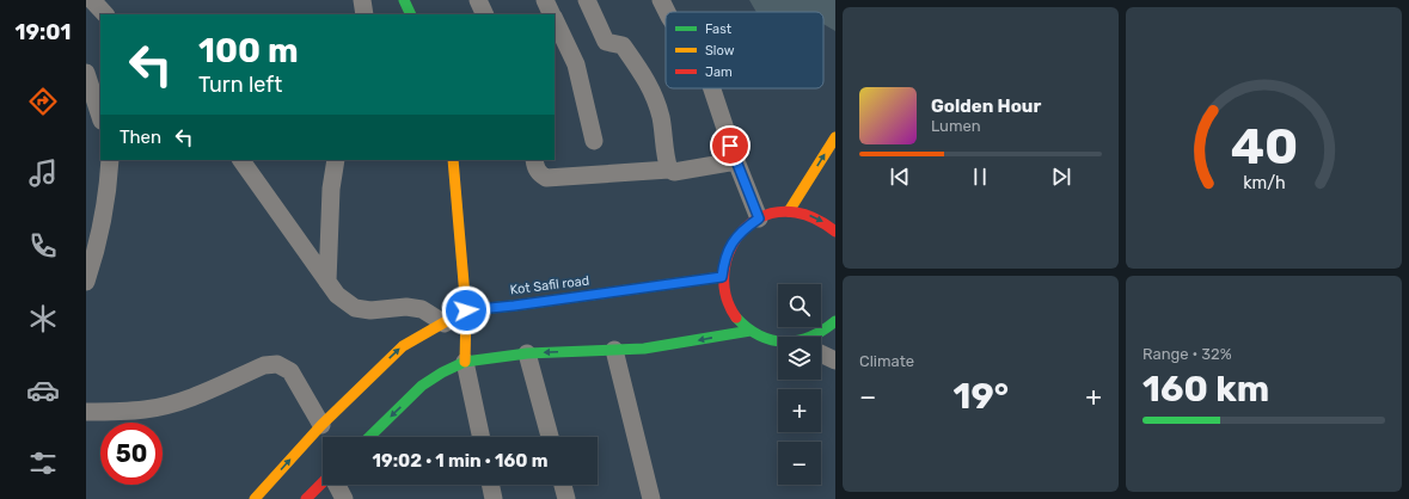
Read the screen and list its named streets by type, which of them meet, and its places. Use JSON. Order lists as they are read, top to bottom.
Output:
{
  "streets": {
    "main road": ["Kot Safil road"]
  },
  "legend": ["Fast", "Slow", "Jam"],
  "page": {
    "tabs": "19:01",
    "turn": ["100 m", "Turn left"],
    "song": ["Golden Hour", "Lumen"],
    "then": "Then",
    "tile": [
      "Climate",
      ["Range · 32%", "160 km"]
    ],
    "map_buttons": ["+", "−"],
    "heat": ["−", "19°", "+"],
    "limit": "50",
    "trip": "19:02 · 1 min · 160 m",
    "gauge": ["40", "km/h"]
  }
}
